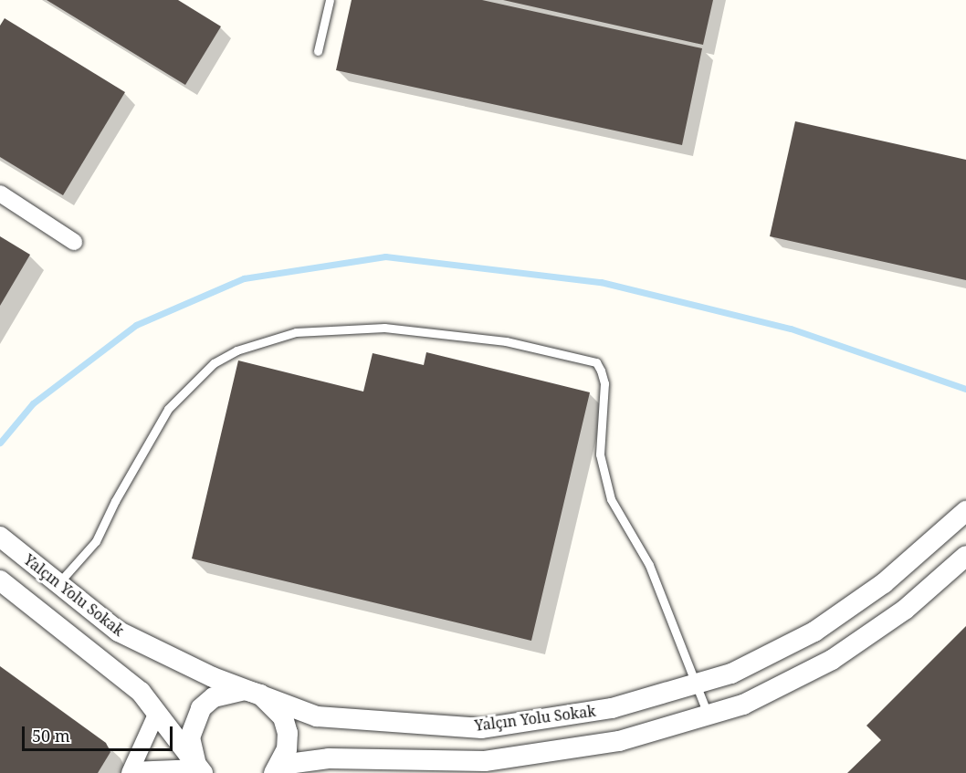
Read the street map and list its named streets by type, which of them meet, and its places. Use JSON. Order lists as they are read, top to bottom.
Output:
{
  "streets": {
    "street": ["Yalçın Yolu Sokak"]
  },
  "scale_bar": "50 m"
}
